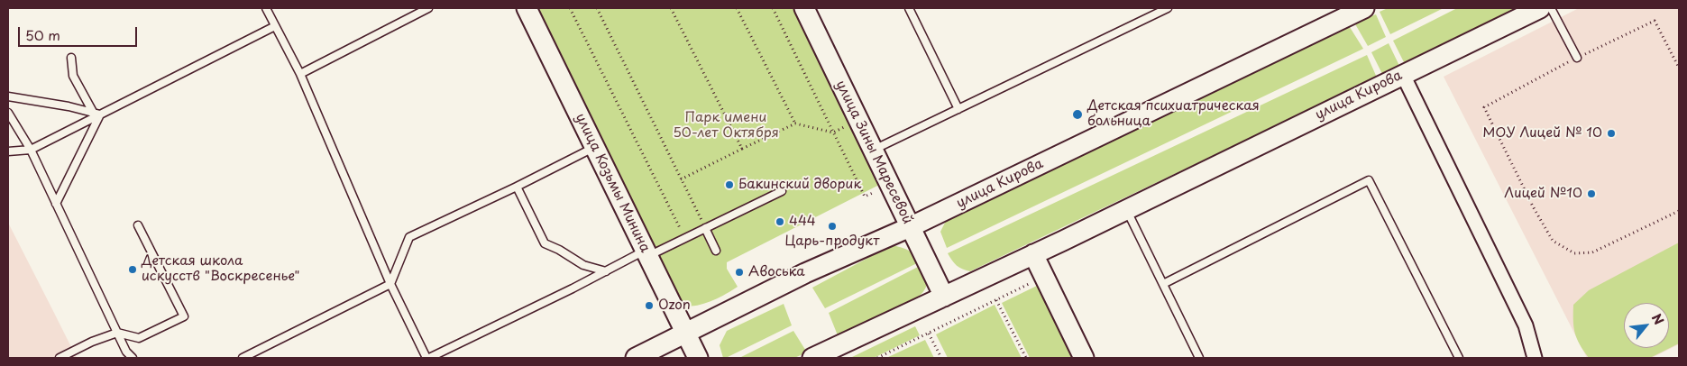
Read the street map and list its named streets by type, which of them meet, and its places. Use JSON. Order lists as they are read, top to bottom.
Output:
{
  "streets": {
    "main road": ["улица Кирова", "улица Зины Маресевой", "улица Козьмы Минина"]
  },
  "crossings": [
    ["улица Кирова", "улица Зины Маресевой"],
    ["улица Кирова", "улица Козьмы Минина"]
  ],
  "parks": ["Парк имени 50-лет Октября"],
  "places": [
    "Детская психиатрическая больница",
    "МОУ Лицей № 10",
    "Бакинский дворик",
    "Лицей №10",
    "444",
    "Царь-продукт",
    "Детская школа искусств \"Воскресенье\"",
    "Авоська",
    "Ozon"
  ],
  "scale_bar": "50 m",
  "north": "top right"
}
